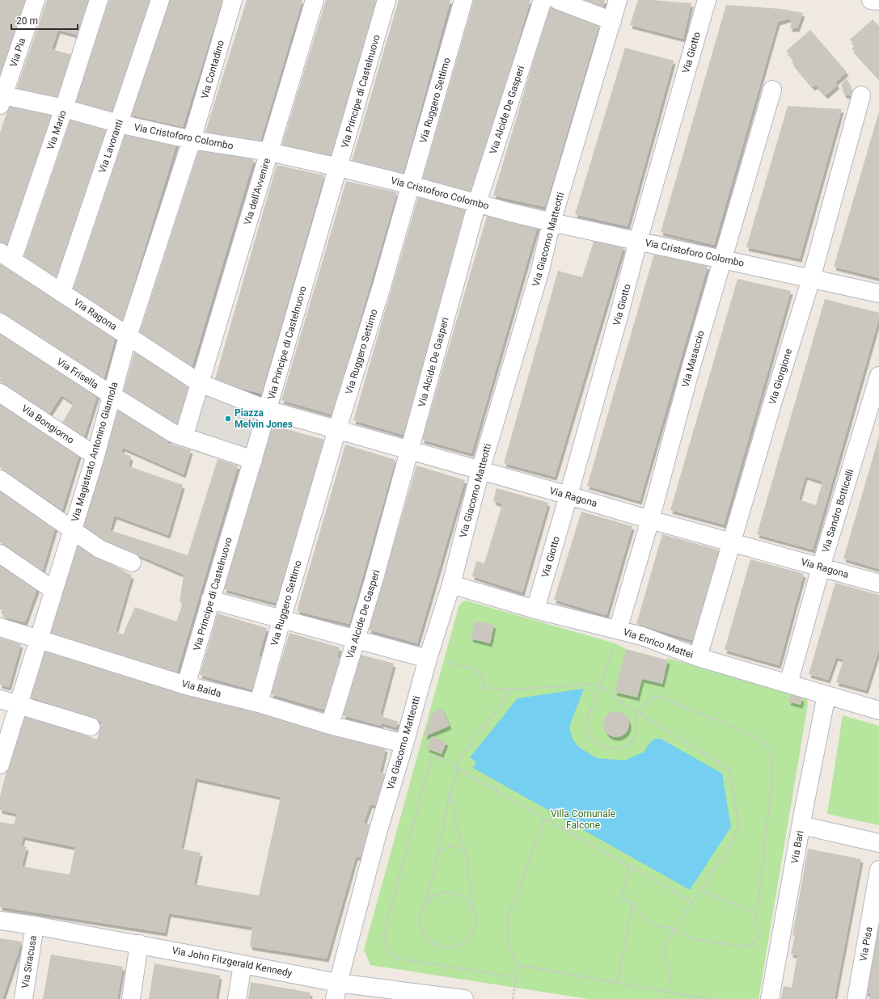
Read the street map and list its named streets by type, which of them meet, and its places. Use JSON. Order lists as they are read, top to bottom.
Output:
{
  "streets": {
    "street": [
      "Via Pia",
      "Via Giotto",
      "Via Contadino",
      "Via Principe di Castelnuovo",
      "Via Ruggero Settimo",
      "Via Alcide De Gasperi",
      "Via Mario",
      "Via Cristoforo Colombo",
      "Via Lavoranti",
      "Via dell'Avvenire",
      "Via Giacomo Matteotti",
      "Via Ragona",
      "Via Masaccio",
      "Via Frisella",
      "Via Giorgione",
      "Via Bongiorno",
      "Via Magistrato Antonino Giannola",
      "Via Sandro Botticelli",
      "Via Enrico Mattei",
      "Via Baida",
      "Via Bari",
      "Via Pisa",
      "Via Siracusa",
      "Via John Fitzgerald Kennedy"
    ]
  },
  "crossings": [
    ["Via Pia", "Via Cristoforo Colombo"],
    ["Via Giotto", "Via Cristoforo Colombo"],
    ["Via Giotto", "Via Ragona"],
    ["Via Giotto", "Via Enrico Mattei"],
    ["Via Contadino", "Via Cristoforo Colombo"],
    ["Via Contadino", "Via Magistrato Antonino Giannola"],
    ["Via Principe di Castelnuovo", "Via Cristoforo Colombo"],
    ["Via Principe di Castelnuovo", "Via Ragona"],
    ["Via Principe di Castelnuovo", "Via Frisella"],
    ["Via Principe di Castelnuovo", "Via Baida"],
    ["Via Ruggero Settimo", "Via Cristoforo Colombo"],
    ["Via Ruggero Settimo", "Via Ragona"],
    ["Via Ruggero Settimo", "Via Baida"],
    ["Via Alcide De Gasperi", "Via Cristoforo Colombo"],
    ["Via Alcide De Gasperi", "Via Ragona"],
    ["Via Alcide De Gasperi", "Via Baida"],
    ["Via Mario", "Via Cristoforo Colombo"],
    ["Via Mario", "Via Ragona"],
    ["Via Cristoforo Colombo", "Via Lavoranti"],
    ["Via Cristoforo Colombo", "Via dell'Avvenire"],
    ["Via Cristoforo Colombo", "Via Giacomo Matteotti"],
    ["Via Cristoforo Colombo", "Via Masaccio"],
    ["Via Cristoforo Colombo", "Via Giorgione"],
    ["Via Cristoforo Colombo", "Via Magistrato Antonino Giannola"],
    ["Via Lavoranti", "Via Ragona"],
    ["Via dell'Avvenire", "Via Ragona"],
    ["Via Giacomo Matteotti", "Via Ragona"],
    ["Via Giacomo Matteotti", "Via Enrico Mattei"],
    ["Via Giacomo Matteotti", "Via Baida"],
    ["Via Giacomo Matteotti", "Via John Fitzgerald Kennedy"],
    ["Via Ragona", "Via Masaccio"],
    ["Via Ragona", "Via Giorgione"],
    ["Via Ragona", "Via Magistrato Antonino Giannola"],
    ["Via Ragona", "Via Sandro Botticelli"],
    ["Via Masaccio", "Via Enrico Mattei"],
    ["Via Frisella", "Via Magistrato Antonino Giannola"],
    ["Via Giorgione", "Via Enrico Mattei"],
    ["Via Bongiorno", "Via Magistrato Antonino Giannola"],
    ["Via Magistrato Antonino Giannola", "Via Baida"],
    ["Via Sandro Botticelli", "Via Enrico Mattei"],
    ["Via Enrico Mattei", "Via Bari"],
    ["Via Siracusa", "Via John Fitzgerald Kennedy"]
  ],
  "parks": ["Villa Comunale Falcone"],
  "places": ["Piazza Melvin Jones"],
  "scale_bar": "20 m"
}
